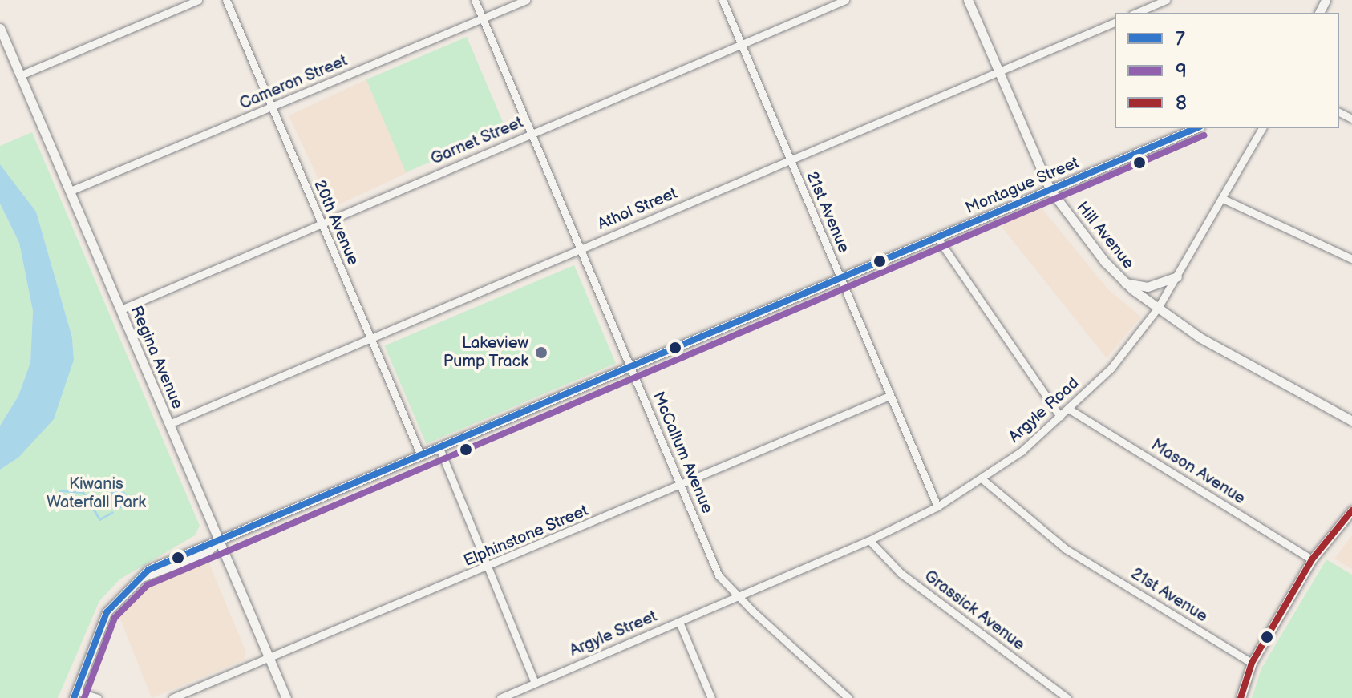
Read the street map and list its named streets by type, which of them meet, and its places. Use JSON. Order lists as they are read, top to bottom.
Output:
{
  "streets": {
    "street": [
      "Cameron Street",
      "Garnet Street",
      "Montague Street",
      "Athol Street",
      "21st Avenue",
      "20th Avenue",
      "Hill Avenue",
      "Regina Avenue",
      "Argyle Road",
      "McCallum Avenue",
      "Mason Avenue",
      "Elphinstone Street",
      "Grassick Avenue",
      "Argyle Street"
    ]
  },
  "crossings": [
    ["Cameron Street", "20th Avenue"],
    ["Cameron Street", "Regina Avenue"],
    ["Cameron Street", "McCallum Avenue"],
    ["Garnet Street", "21st Avenue"],
    ["Garnet Street", "20th Avenue"],
    ["Garnet Street", "Regina Avenue"],
    ["Garnet Street", "McCallum Avenue"],
    ["Montague Street", "21st Avenue"],
    ["Montague Street", "20th Avenue"],
    ["Montague Street", "Hill Avenue"],
    ["Montague Street", "Regina Avenue"],
    ["Montague Street", "McCallum Avenue"],
    ["Athol Street", "21st Avenue"],
    ["Athol Street", "20th Avenue"],
    ["Athol Street", "Hill Avenue"],
    ["Athol Street", "Regina Avenue"],
    ["Athol Street", "McCallum Avenue"],
    ["21st Avenue", "Argyle Road"],
    ["21st Avenue", "Elphinstone Street"],
    ["Hill Avenue", "Argyle Road"],
    ["Regina Avenue", "Elphinstone Street"],
    ["Argyle Road", "McCallum Avenue"],
    ["Argyle Road", "Mason Avenue"],
    ["Argyle Road", "Grassick Avenue"],
    ["Argyle Road", "Argyle Street"],
    ["McCallum Avenue", "Elphinstone Street"],
    ["McCallum Avenue", "Argyle Street"]
  ],
  "parks": ["Kiwanis Waterfall Park"],
  "places": ["Lakeview Pump Track"],
  "lines": ["transit line 7", "transit line 9", "transit line 8"],
  "legend": ["7", "9", "8"]
}
